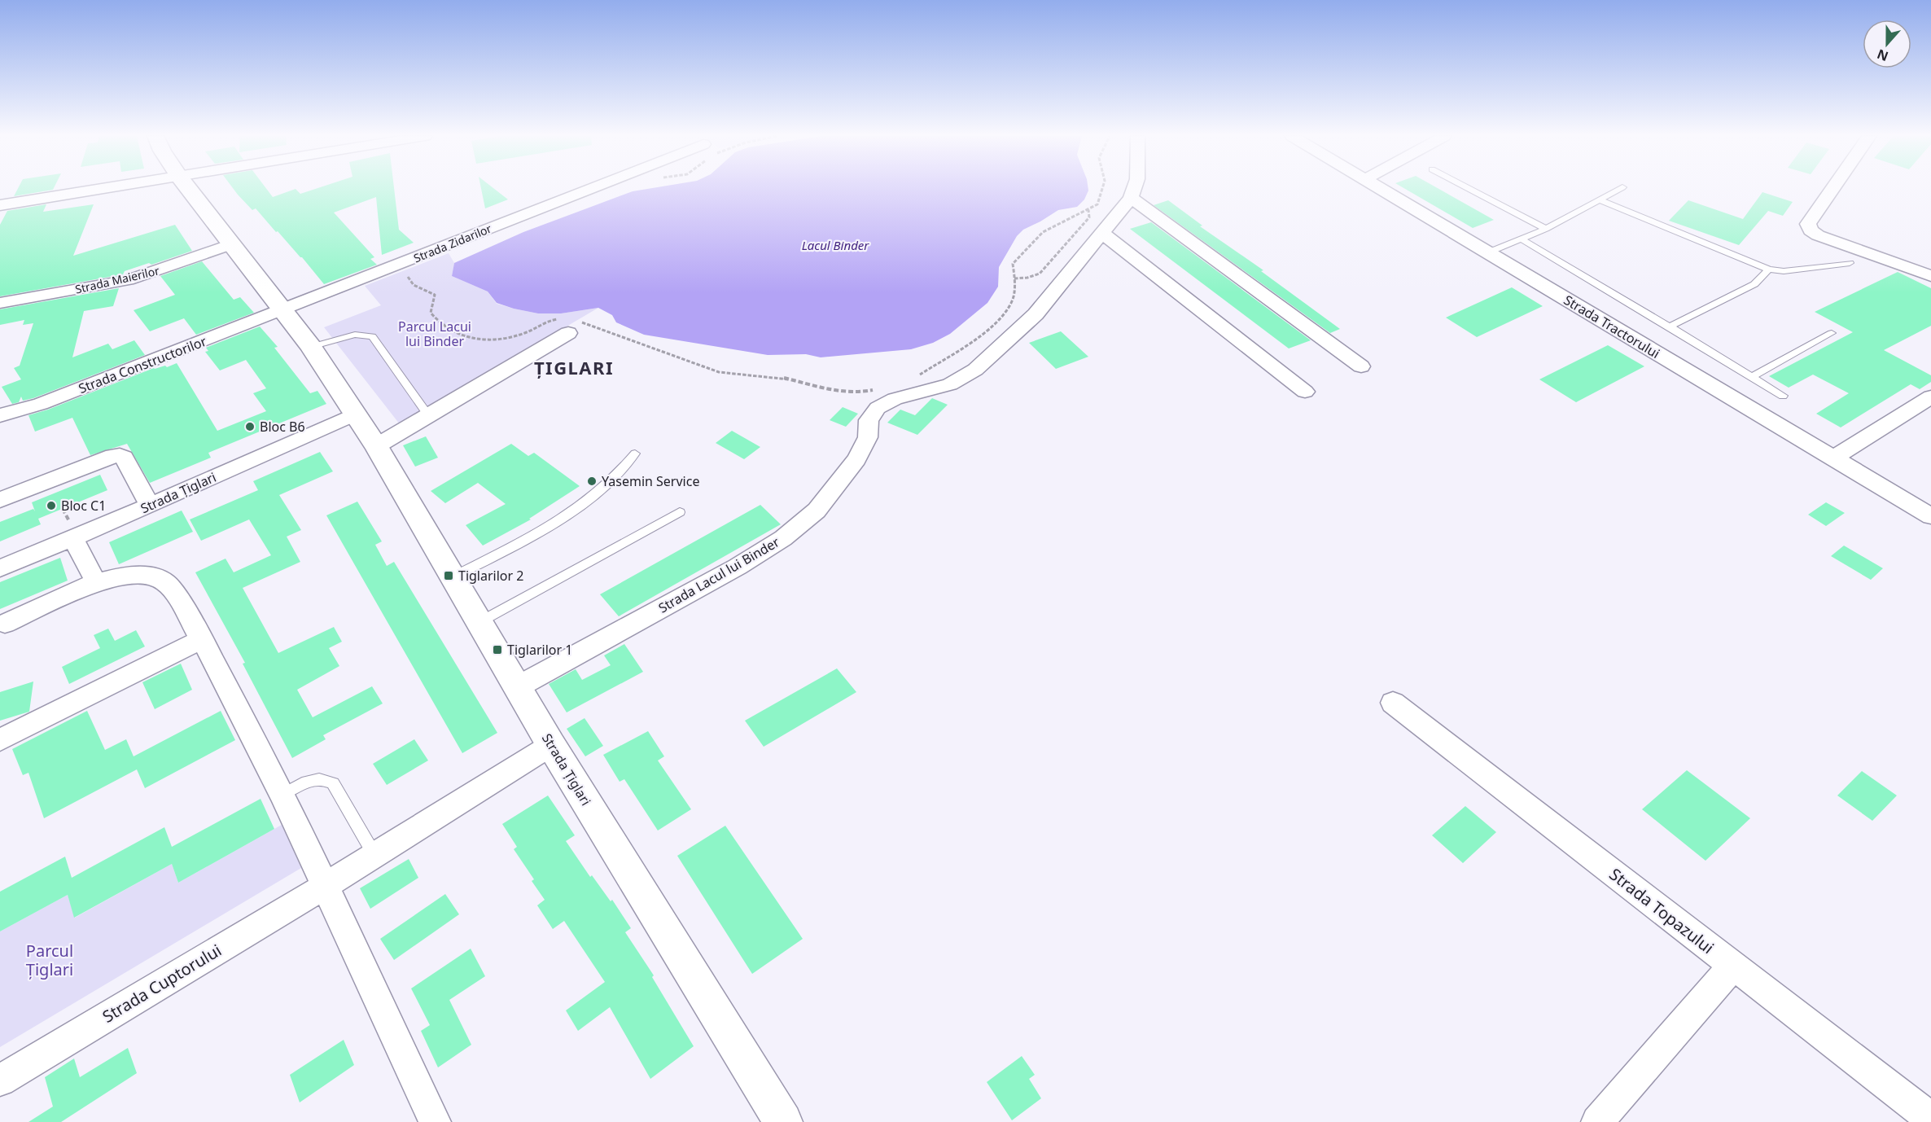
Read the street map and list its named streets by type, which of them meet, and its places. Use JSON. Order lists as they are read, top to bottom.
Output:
{
  "streets": {
    "street": [
      "Strada Zidarilor",
      "Strada Maierilor",
      "Strada Tractorului",
      "Strada Constructorilor",
      "Strada Țiglari",
      "Strada Lacul lui Binder",
      "Strada Topazului",
      "Strada Cuptorului"
    ]
  },
  "crossings": [
    ["Strada Zidarilor", "Strada Constructorilor"],
    ["Strada Zidarilor", "Strada Țiglari"],
    ["Strada Maierilor", "Strada Țiglari"],
    ["Strada Constructorilor", "Strada Țiglari"],
    ["Strada Țiglari", "Strada Lacul lui Binder"],
    ["Strada Țiglari", "Strada Cuptorului"]
  ],
  "districts": ["ȚIGLARI"],
  "water": ["Lacul Binder"],
  "parks": ["Parcul Lacui lui Binder", "Parcul Țiglari"],
  "places": {
    "other": ["Bloc B6", "Yasemin Service", "Bloc C1"],
    "transit": ["Tiglarilor 2", "Tiglarilor 1"]
  },
  "north": "bottom"
}
